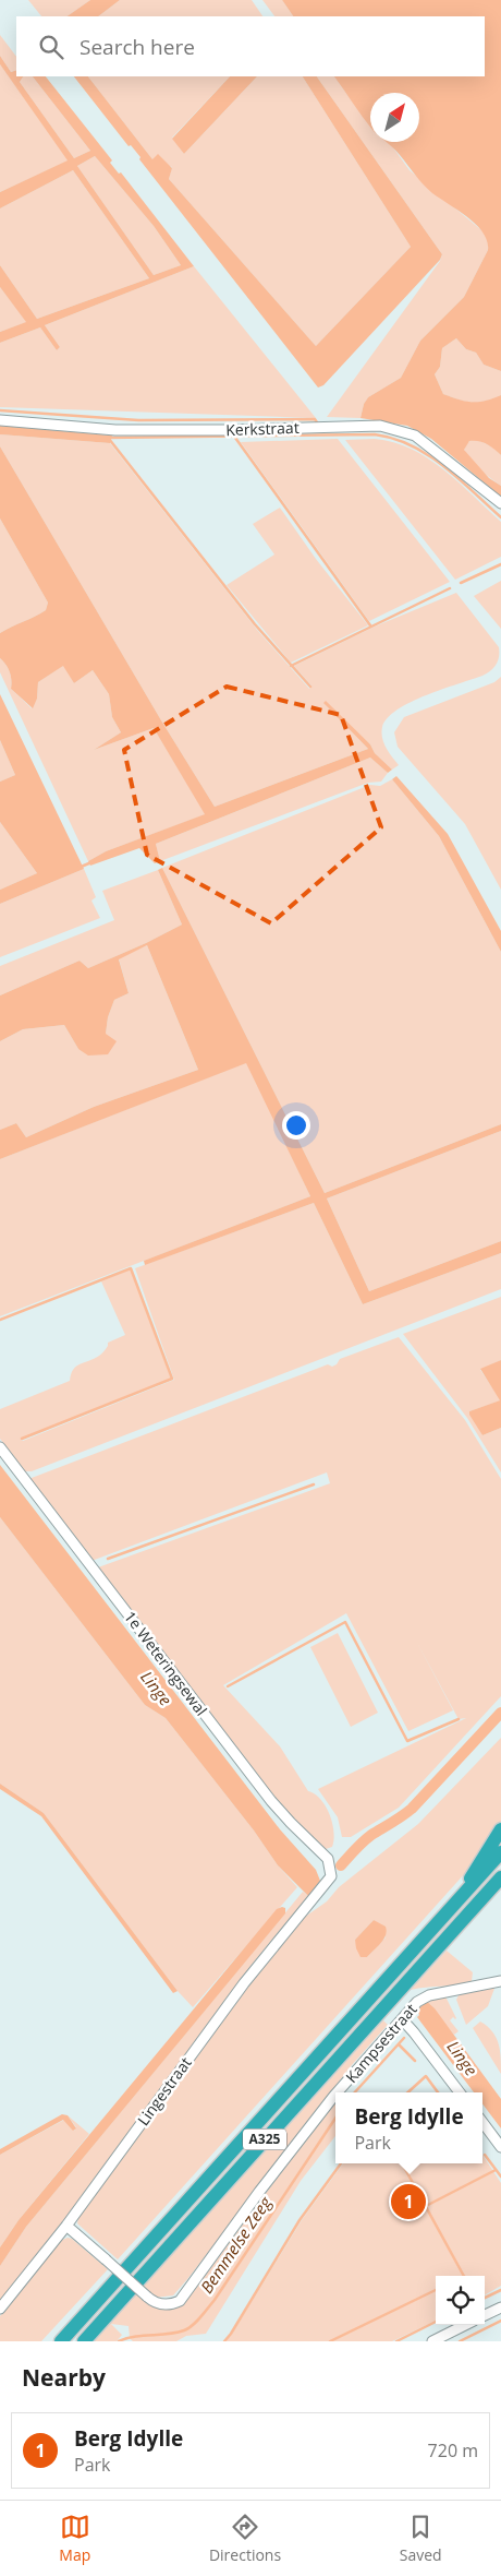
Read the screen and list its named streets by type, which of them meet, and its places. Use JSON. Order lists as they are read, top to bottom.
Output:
{
  "streets": {
    "highway": ["A325"],
    "street": [
      "Kerkstraat",
      "1e Weteringsewal",
      "Kampsestraat",
      "Lingestraat"
    ]
  },
  "crossings": [
    ["1e Weteringsewal", "Lingestraat"],
    ["Kampsestraat", "Lingestraat"]
  ],
  "water": ["Linge", "Bemmelse Zeeg"],
  "north": "top right",
  "page": {
    "search": "Search here",
    "popup": ["Berg Idylle", "Park"],
    "pins": "1",
    "heading": "Nearby",
    "list": [
      {
        "mark": "1",
        "name": "Berg Idylle",
        "note": "Park",
        "value": "720 m"
      }
    ],
    "nav": ["Map", "Directions", "Saved"]
  }
}
